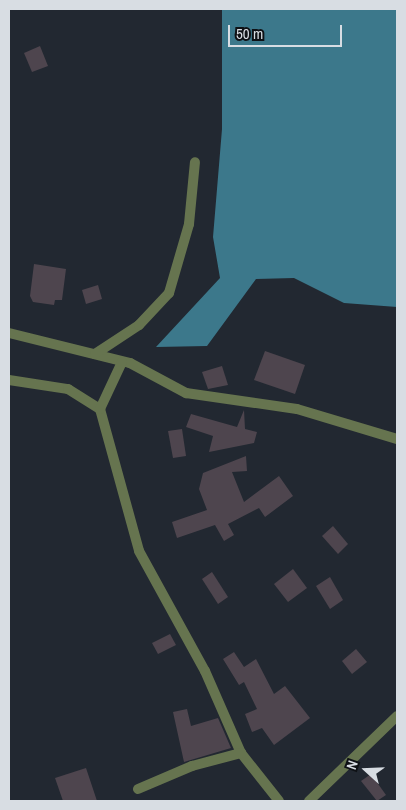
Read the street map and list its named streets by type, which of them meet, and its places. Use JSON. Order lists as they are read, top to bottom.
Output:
{
  "scale_bar": "50 m",
  "north": "left"
}
